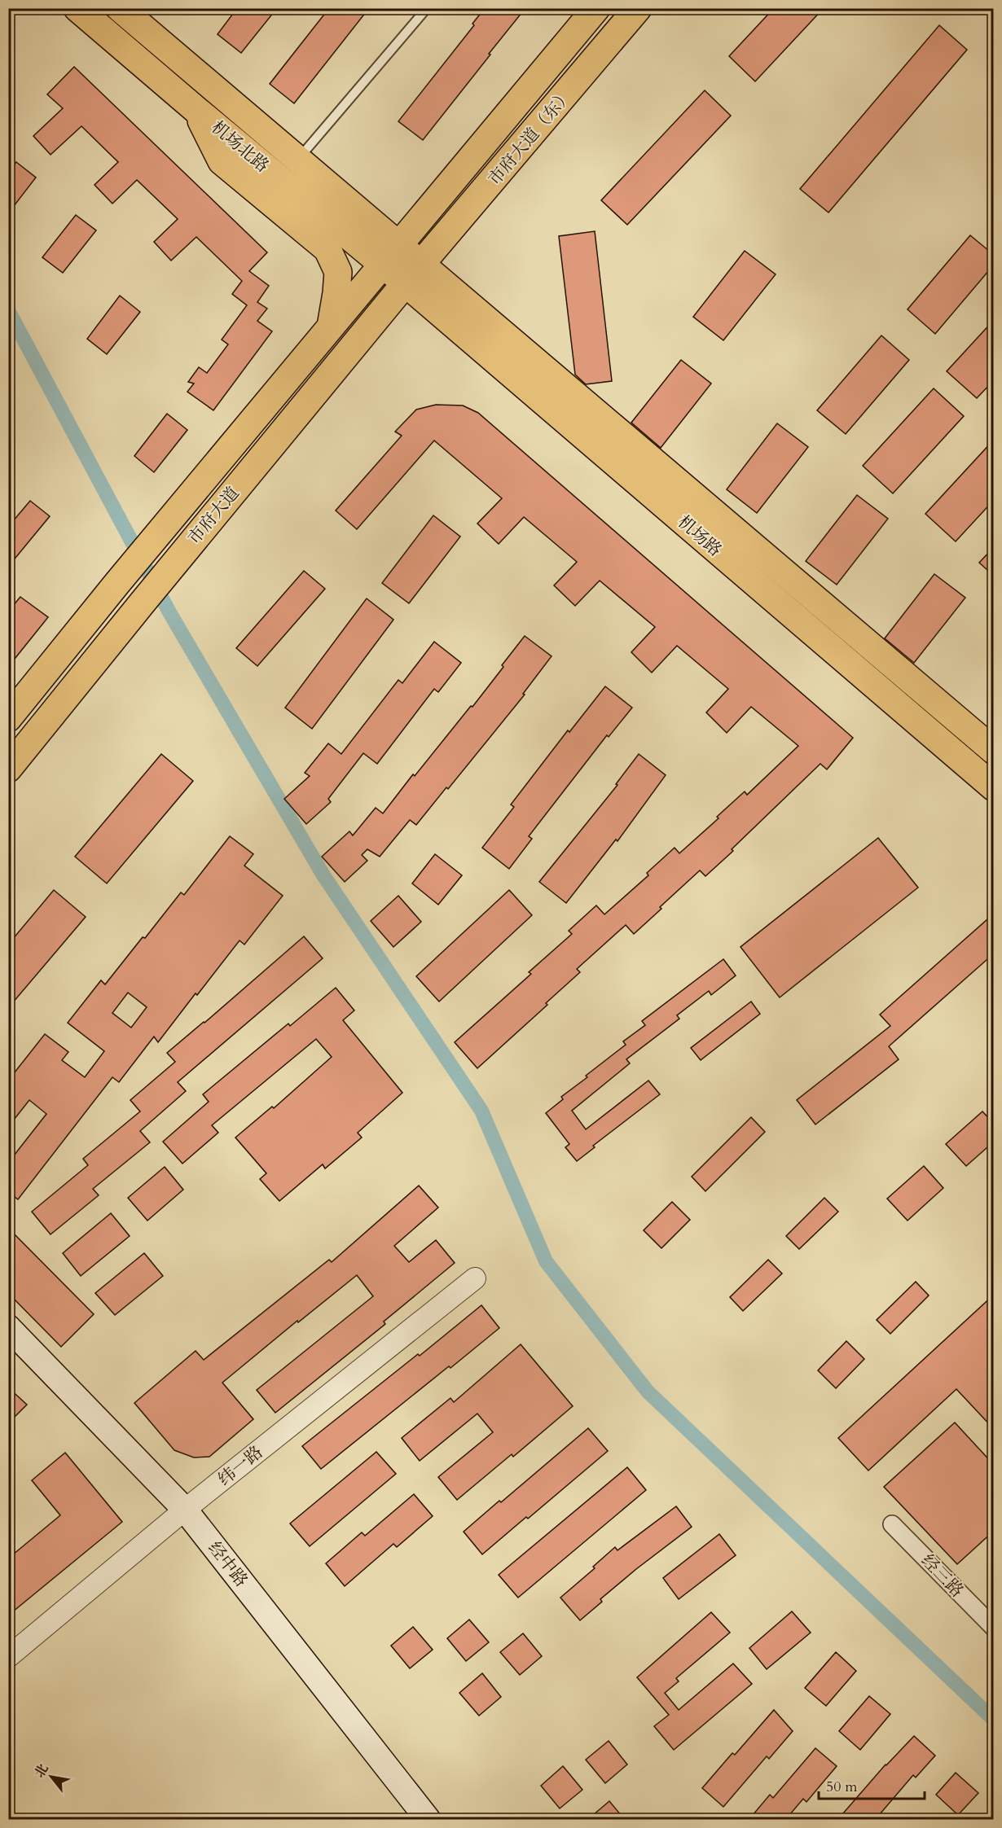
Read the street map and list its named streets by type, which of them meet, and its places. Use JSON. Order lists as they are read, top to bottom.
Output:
{
  "streets": {
    "main road": [
      "市府大道（东）",
      "机场北路",
      "市府大道",
      "机场路",
      "经中路"
    ],
    "street": ["纬一路", "经三路"]
  },
  "crossings": [
    ["市府大道（东）", "机场北路"],
    ["市府大道（东）", "市府大道"],
    ["市府大道（东）", "机场路"],
    ["机场北路", "市府大道"],
    ["机场北路", "机场路"],
    ["市府大道", "机场路"],
    ["纬一路", "经中路"]
  ],
  "scale_bar": "50 m",
  "north": "top left"
}
